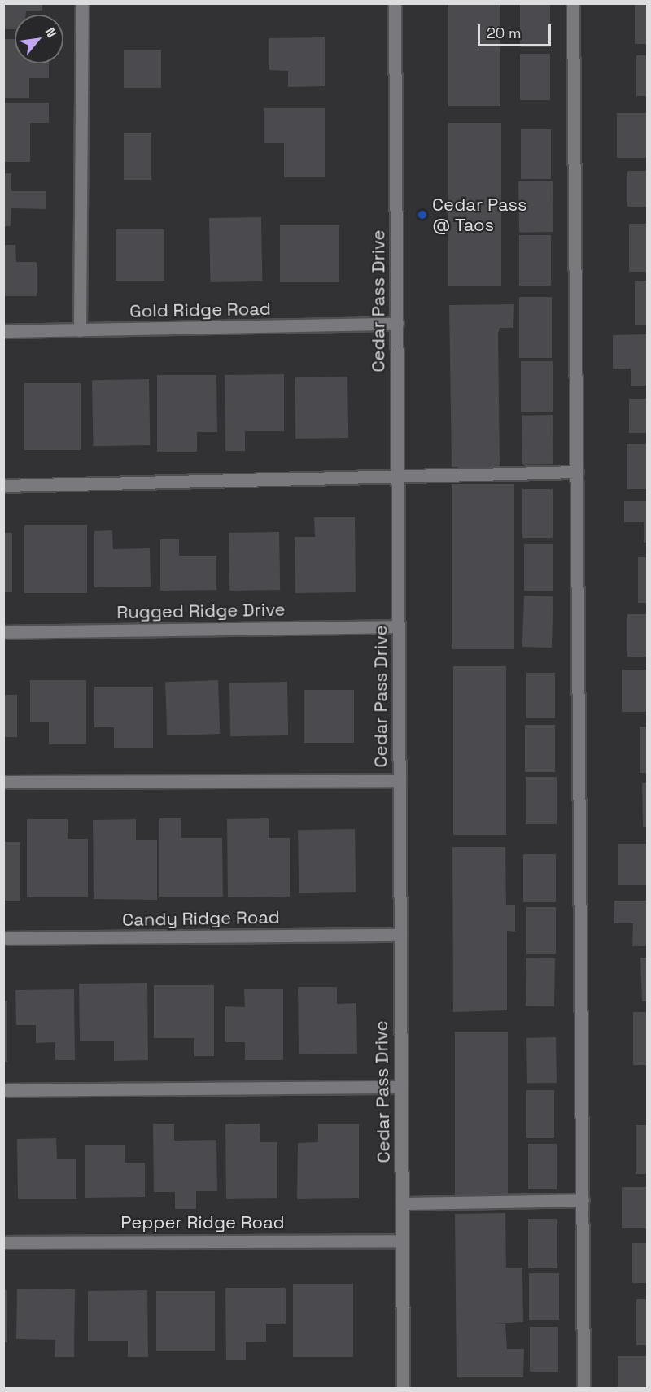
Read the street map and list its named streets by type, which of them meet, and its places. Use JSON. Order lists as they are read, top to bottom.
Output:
{
  "streets": {
    "street": [
      "Cedar Pass Drive",
      "Gold Ridge Road",
      "Rugged Ridge Drive",
      "Candy Ridge Road",
      "Pepper Ridge Road"
    ]
  },
  "crossings": [
    ["Cedar Pass Drive", "Gold Ridge Road"],
    ["Cedar Pass Drive", "Rugged Ridge Drive"],
    ["Cedar Pass Drive", "Candy Ridge Road"],
    ["Cedar Pass Drive", "Pepper Ridge Road"]
  ],
  "places": ["Cedar Pass @ Taos"],
  "scale_bar": "20 m",
  "north": "top right"
}
